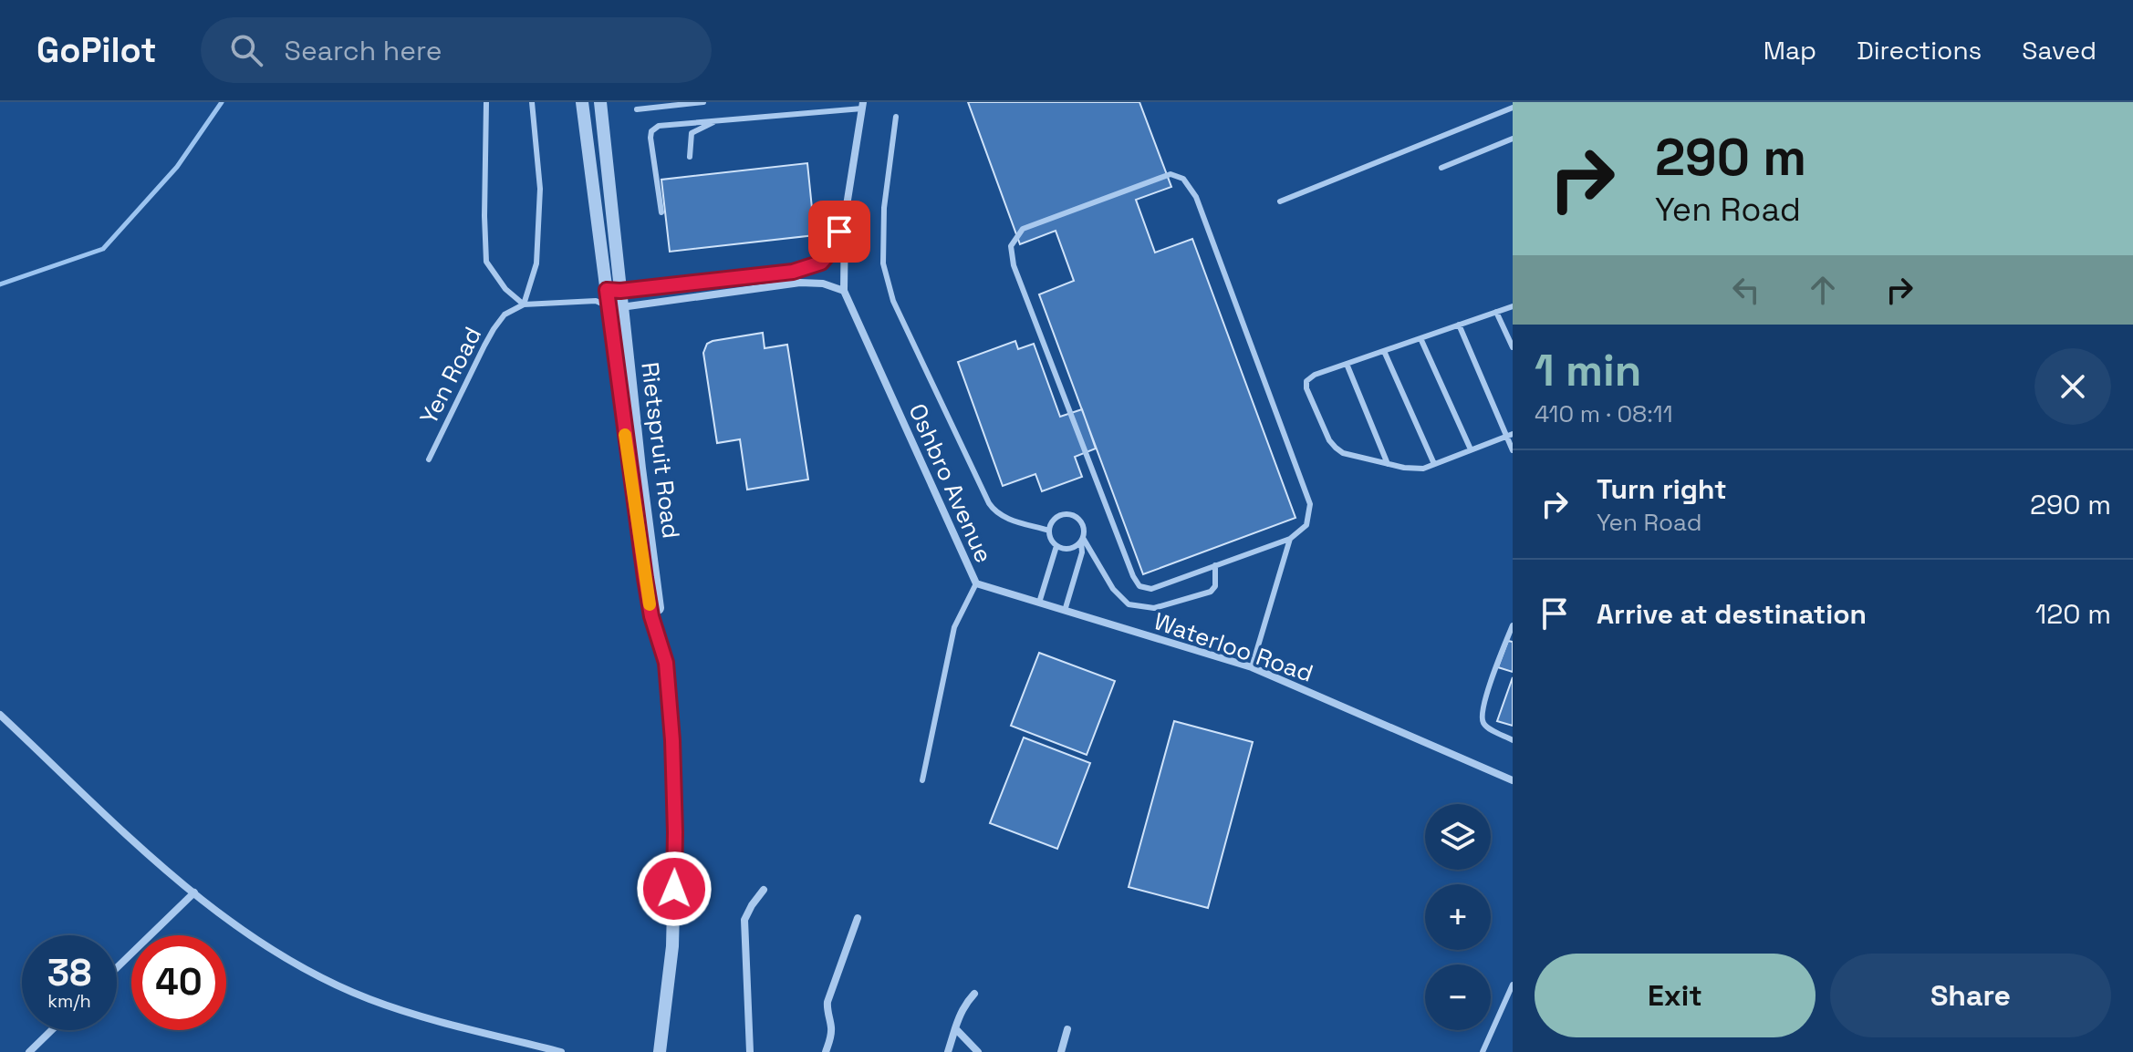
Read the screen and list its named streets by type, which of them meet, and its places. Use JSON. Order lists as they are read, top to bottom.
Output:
{
  "streets": {
    "street": ["Rietspruit Road", "Oshbro Avenue", "Waterloo Road"],
    "lane": ["Yen Road"]
  },
  "crossings": [
    ["Oshbro Avenue", "Waterloo Road"]
  ],
  "page": {
    "header": "GoPilot",
    "search": "Search here",
    "nav": ["Map", "Directions", "Saved"],
    "turn": ["290 m", "Yen Road"],
    "heading": ["1 min", "410 m · 08:11"],
    "list": [
      {
        "name": "Turn right",
        "note": "Yen Road",
        "value": "290 m"
      },
      {
        "name": "Arrive at destination",
        "value": "120 m"
      }
    ],
    "map_buttons": ["+", "−"],
    "speed": "38 km/h",
    "limit": "40",
    "buttons": ["Exit", "Share"]
  }
}
